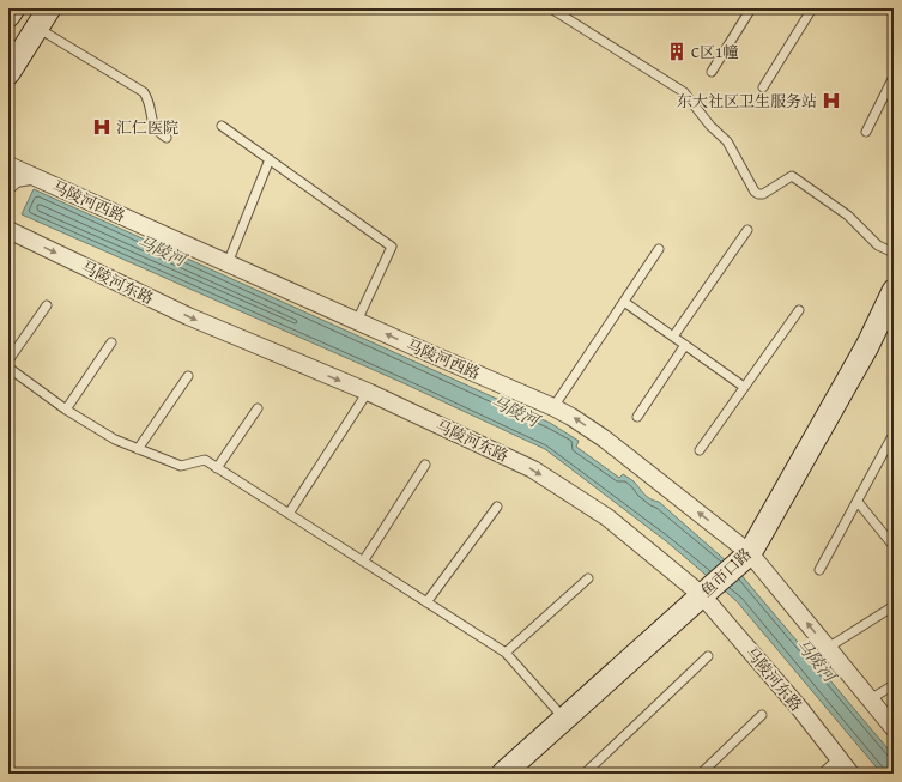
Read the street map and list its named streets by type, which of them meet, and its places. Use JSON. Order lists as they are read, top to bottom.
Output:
{
  "streets": {
    "street": ["马陵河西路", "马陵河东路", "鱼市口路"]
  },
  "crossings": [
    ["马陵河西路", "鱼市口路"],
    ["马陵河东路", "鱼市口路"]
  ],
  "one_way": ["马陵河西路", "马陵河东路"],
  "water": ["马陵河"],
  "places": {
    "building": ["C区1幢"],
    "hospital": ["东大社区卫生服务站", "汇仁医院"]
  }
}
